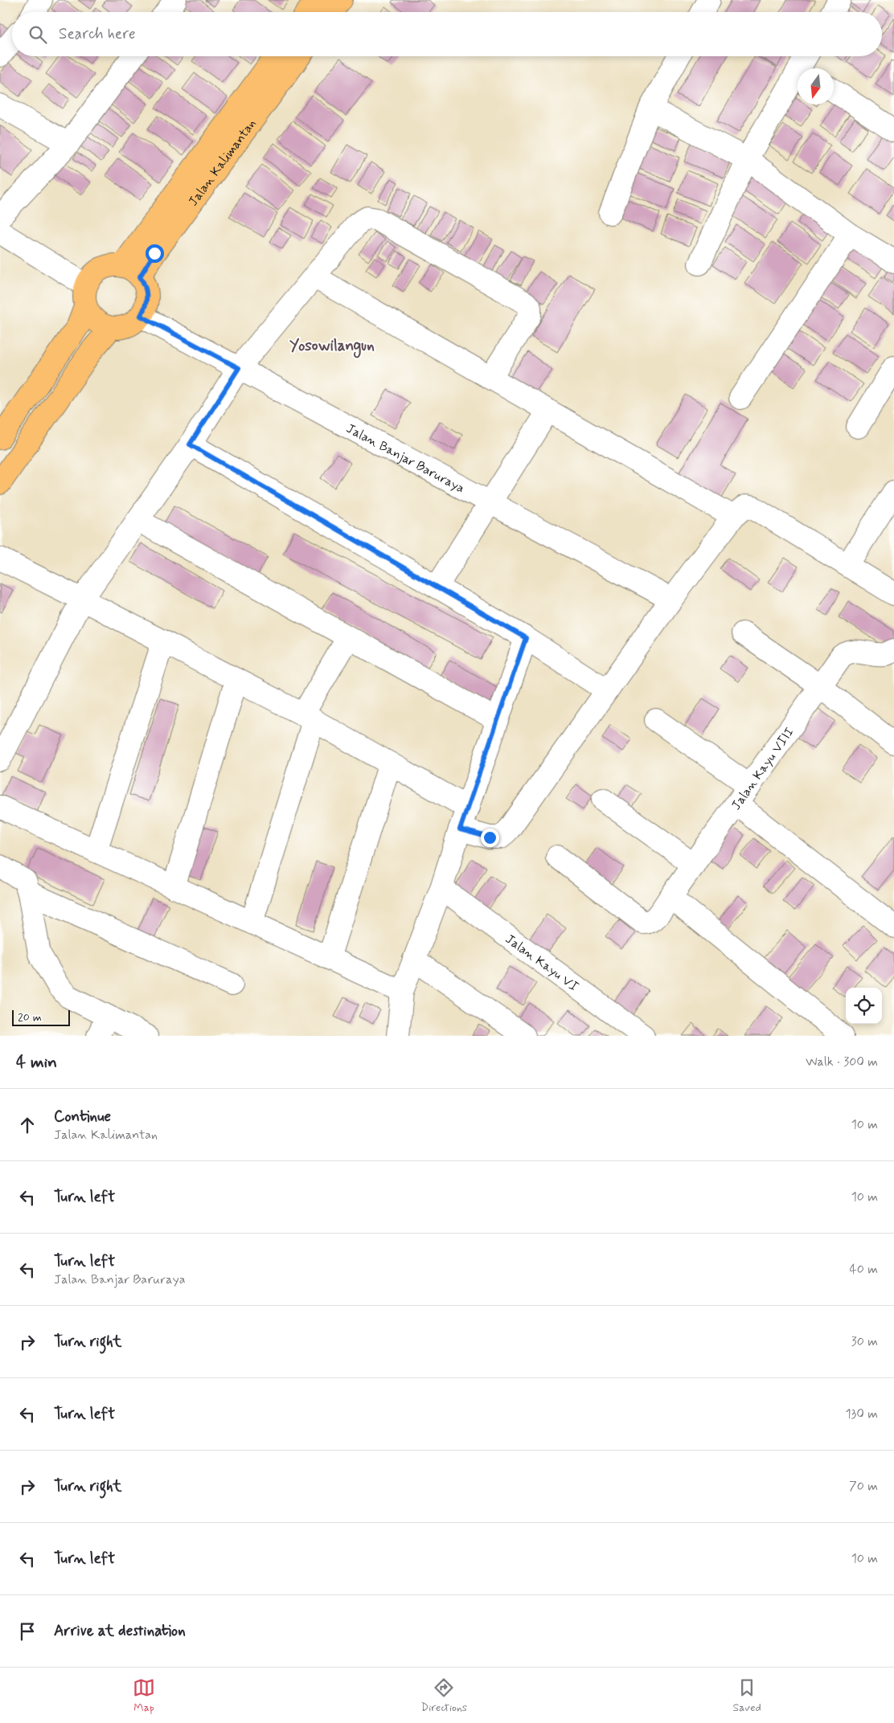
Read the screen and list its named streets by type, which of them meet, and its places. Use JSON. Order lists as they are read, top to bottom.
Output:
{
  "streets": {
    "main road": ["Jalan Kalimantan"],
    "street": ["Jalan Banjar Baruraya", "Jalan Kayu VIII", "Jalan Kayu VI"]
  },
  "crossings": [
    ["Jalan Kalimantan", "Jalan Banjar Baruraya"]
  ],
  "districts": ["Yosowilangun"],
  "scale_bar": "20 m",
  "north": "bottom",
  "page": {
    "search": "Search here",
    "scale": "20 m",
    "heading": ["4 min", "Walk · 300 m"],
    "list": [
      ["Continue", "Jalan Kalimantan", "10 m"],
      ["Turn left", "10 m"],
      ["Turn left", "Jalan Banjar Baruraya", "40 m"],
      ["Turn right", "30 m"],
      ["Turn left", "130 m"],
      ["Turn right", "70 m"],
      ["Turn left", "10 m"],
      "Arrive at destination"
    ],
    "nav": ["Map", "Directions", "Saved"]
  }
}
